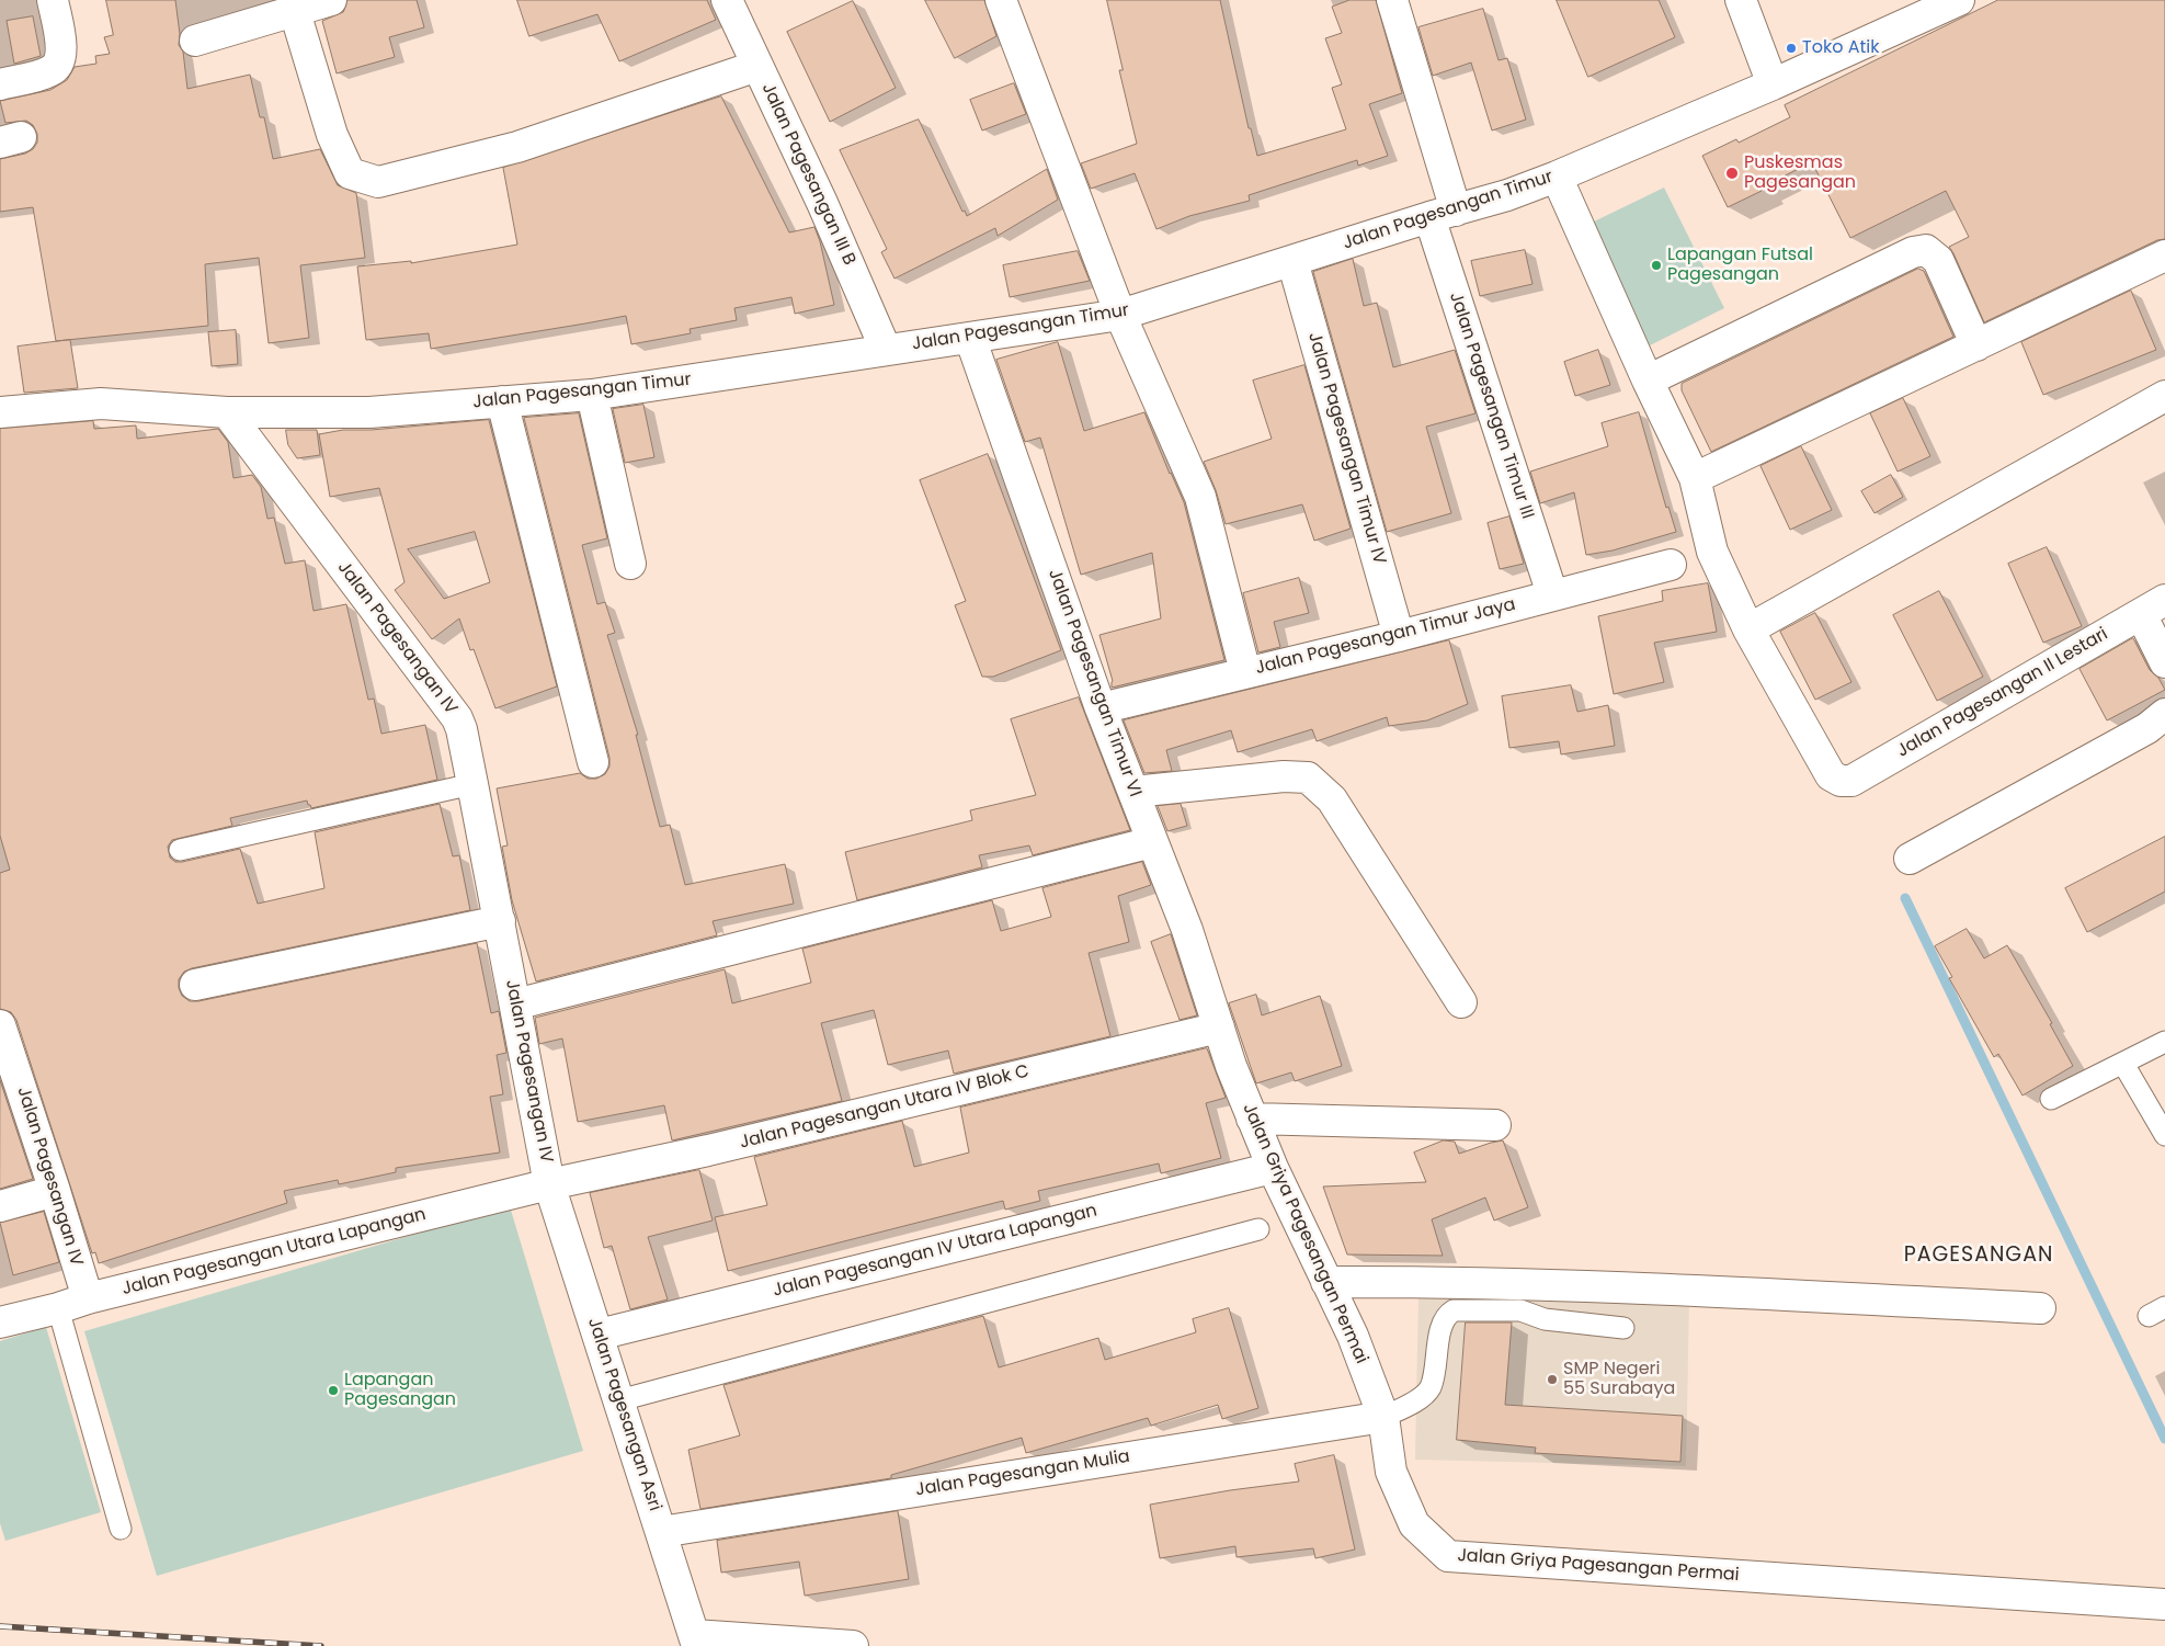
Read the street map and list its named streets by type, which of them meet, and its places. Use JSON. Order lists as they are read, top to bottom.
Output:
{
  "streets": {
    "street": [
      "Jalan Pagesangan III B",
      "Jalan Pagesangan Timur",
      "Jalan Pagesangan Timur III",
      "Jalan Pagesangan Timur IV",
      "Jalan Pagesangan Timur Jaya",
      "Jalan Pagesangan IV",
      "Jalan Pagesangan Timur VI",
      "Jalan Pagesangan II Lestari",
      "Jalan Pagesangan Utara IV Blok C",
      "Jalan Griya Pagesangan Permai",
      "Jalan Pagesangan IV Utara Lapangan",
      "Jalan Pagesangan Utara Lapangan",
      "Jalan Pagesangan Asri",
      "Jalan Pagesangan Mulia"
    ]
  },
  "crossings": [
    ["Jalan Pagesangan III B", "Jalan Pagesangan Timur"],
    ["Jalan Pagesangan Timur", "Jalan Pagesangan Timur III"],
    ["Jalan Pagesangan Timur", "Jalan Pagesangan Timur IV"],
    ["Jalan Pagesangan Timur", "Jalan Pagesangan IV"],
    ["Jalan Pagesangan Timur", "Jalan Pagesangan Timur VI"],
    ["Jalan Pagesangan Timur III", "Jalan Pagesangan Timur Jaya"],
    ["Jalan Pagesangan Timur IV", "Jalan Pagesangan Timur Jaya"],
    ["Jalan Pagesangan Timur Jaya", "Jalan Pagesangan Timur VI"],
    ["Jalan Pagesangan IV", "Jalan Pagesangan Utara IV Blok C"],
    ["Jalan Pagesangan IV", "Jalan Pagesangan Utara Lapangan"],
    ["Jalan Pagesangan IV", "Jalan Pagesangan Asri"],
    ["Jalan Pagesangan Timur VI", "Jalan Pagesangan Utara IV Blok C"],
    ["Jalan Pagesangan Timur VI", "Jalan Griya Pagesangan Permai"],
    ["Jalan Pagesangan Utara IV Blok C", "Jalan Griya Pagesangan Permai"],
    ["Jalan Pagesangan Utara IV Blok C", "Jalan Pagesangan Utara Lapangan"],
    ["Jalan Pagesangan Utara IV Blok C", "Jalan Pagesangan Asri"],
    ["Jalan Griya Pagesangan Permai", "Jalan Pagesangan IV Utara Lapangan"],
    ["Jalan Griya Pagesangan Permai", "Jalan Pagesangan Mulia"],
    ["Jalan Pagesangan IV Utara Lapangan", "Jalan Pagesangan Asri"],
    ["Jalan Pagesangan Utara Lapangan", "Jalan Pagesangan Asri"],
    ["Jalan Pagesangan Asri", "Jalan Pagesangan Mulia"]
  ],
  "districts": ["PAGESANGAN"],
  "places": [
    "Toko Atik",
    "Puskesmas Pagesangan",
    "Lapangan Futsal Pagesangan",
    "SMP Negeri 55 Surabaya",
    "Lapangan Pagesangan"
  ]
}
